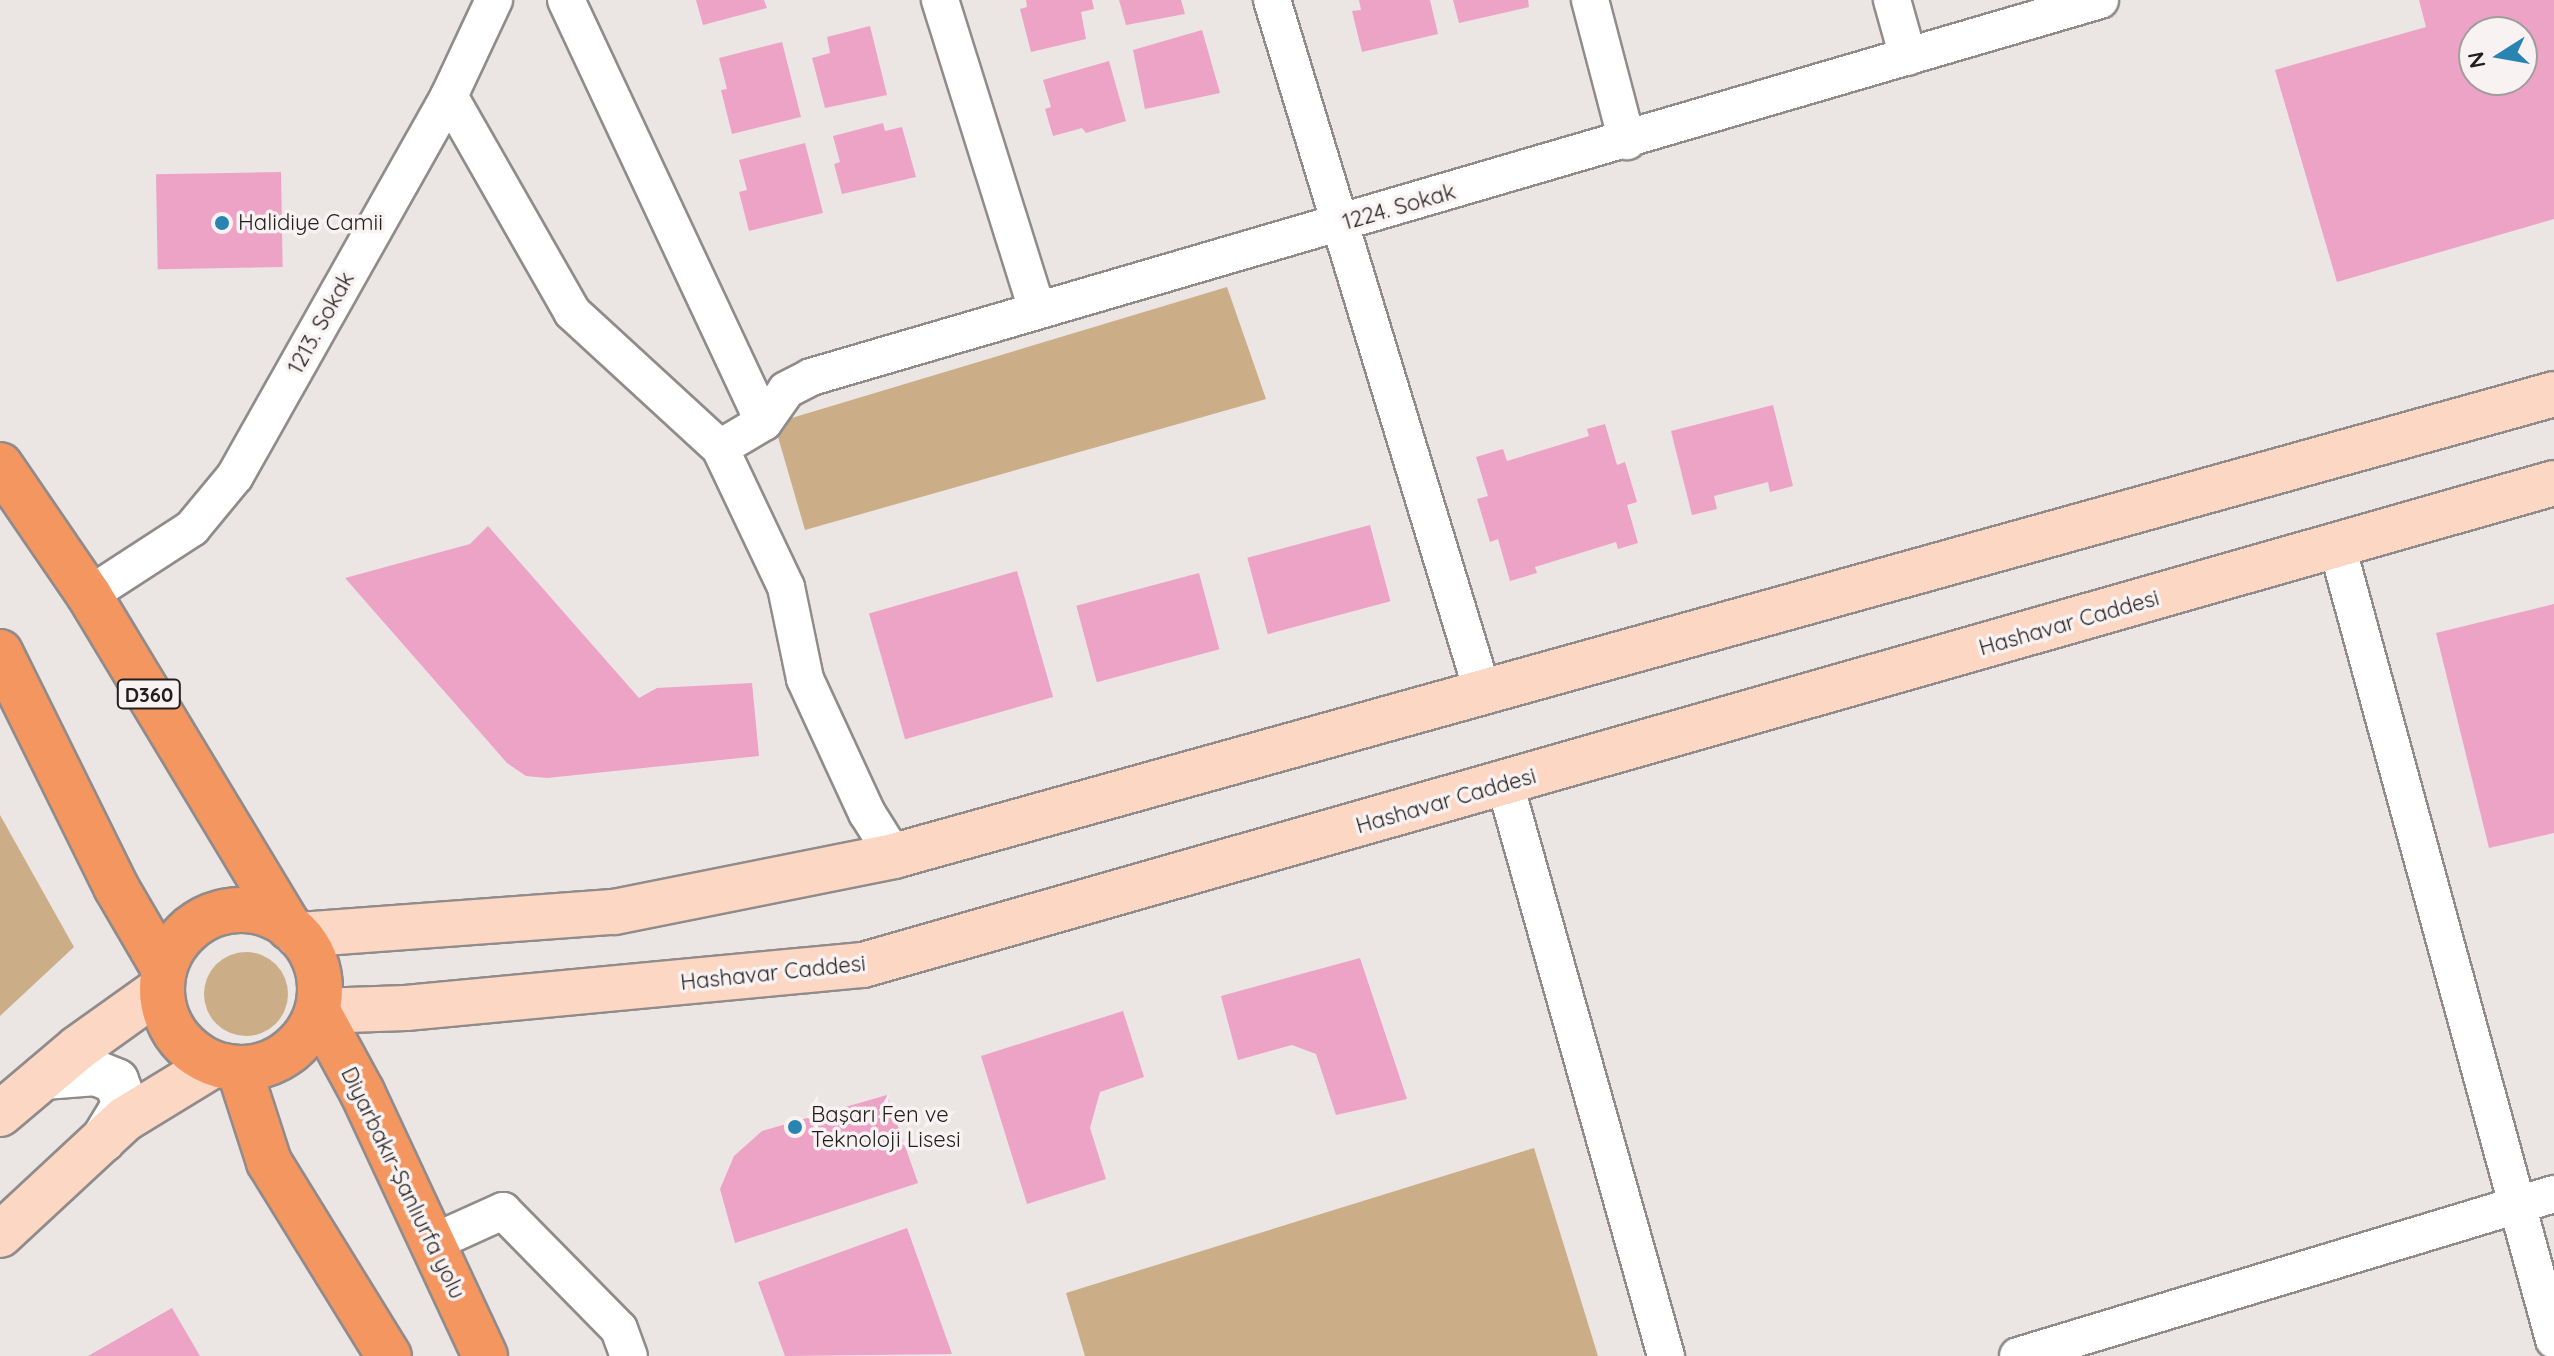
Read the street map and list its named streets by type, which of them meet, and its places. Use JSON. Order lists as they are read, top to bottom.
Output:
{
  "streets": {
    "highway": ["D360", "Diyarbakır-Şanlıurfa yolu"],
    "main road": ["Hashavar Caddesi"],
    "street": ["1224. Sokak", "1213. Sokak"]
  },
  "crossings": [
    ["1213. Sokak", "D360"],
    ["Hashavar Caddesi", "D360"],
    ["Hashavar Caddesi", "Diyarbakır-Şanlıurfa yolu"],
    ["D360", "Diyarbakır-Şanlıurfa yolu"]
  ],
  "places": ["Halidiye Camii", "Başarı Fen ve Teknoloji Lisesi"],
  "north": "left"
}
